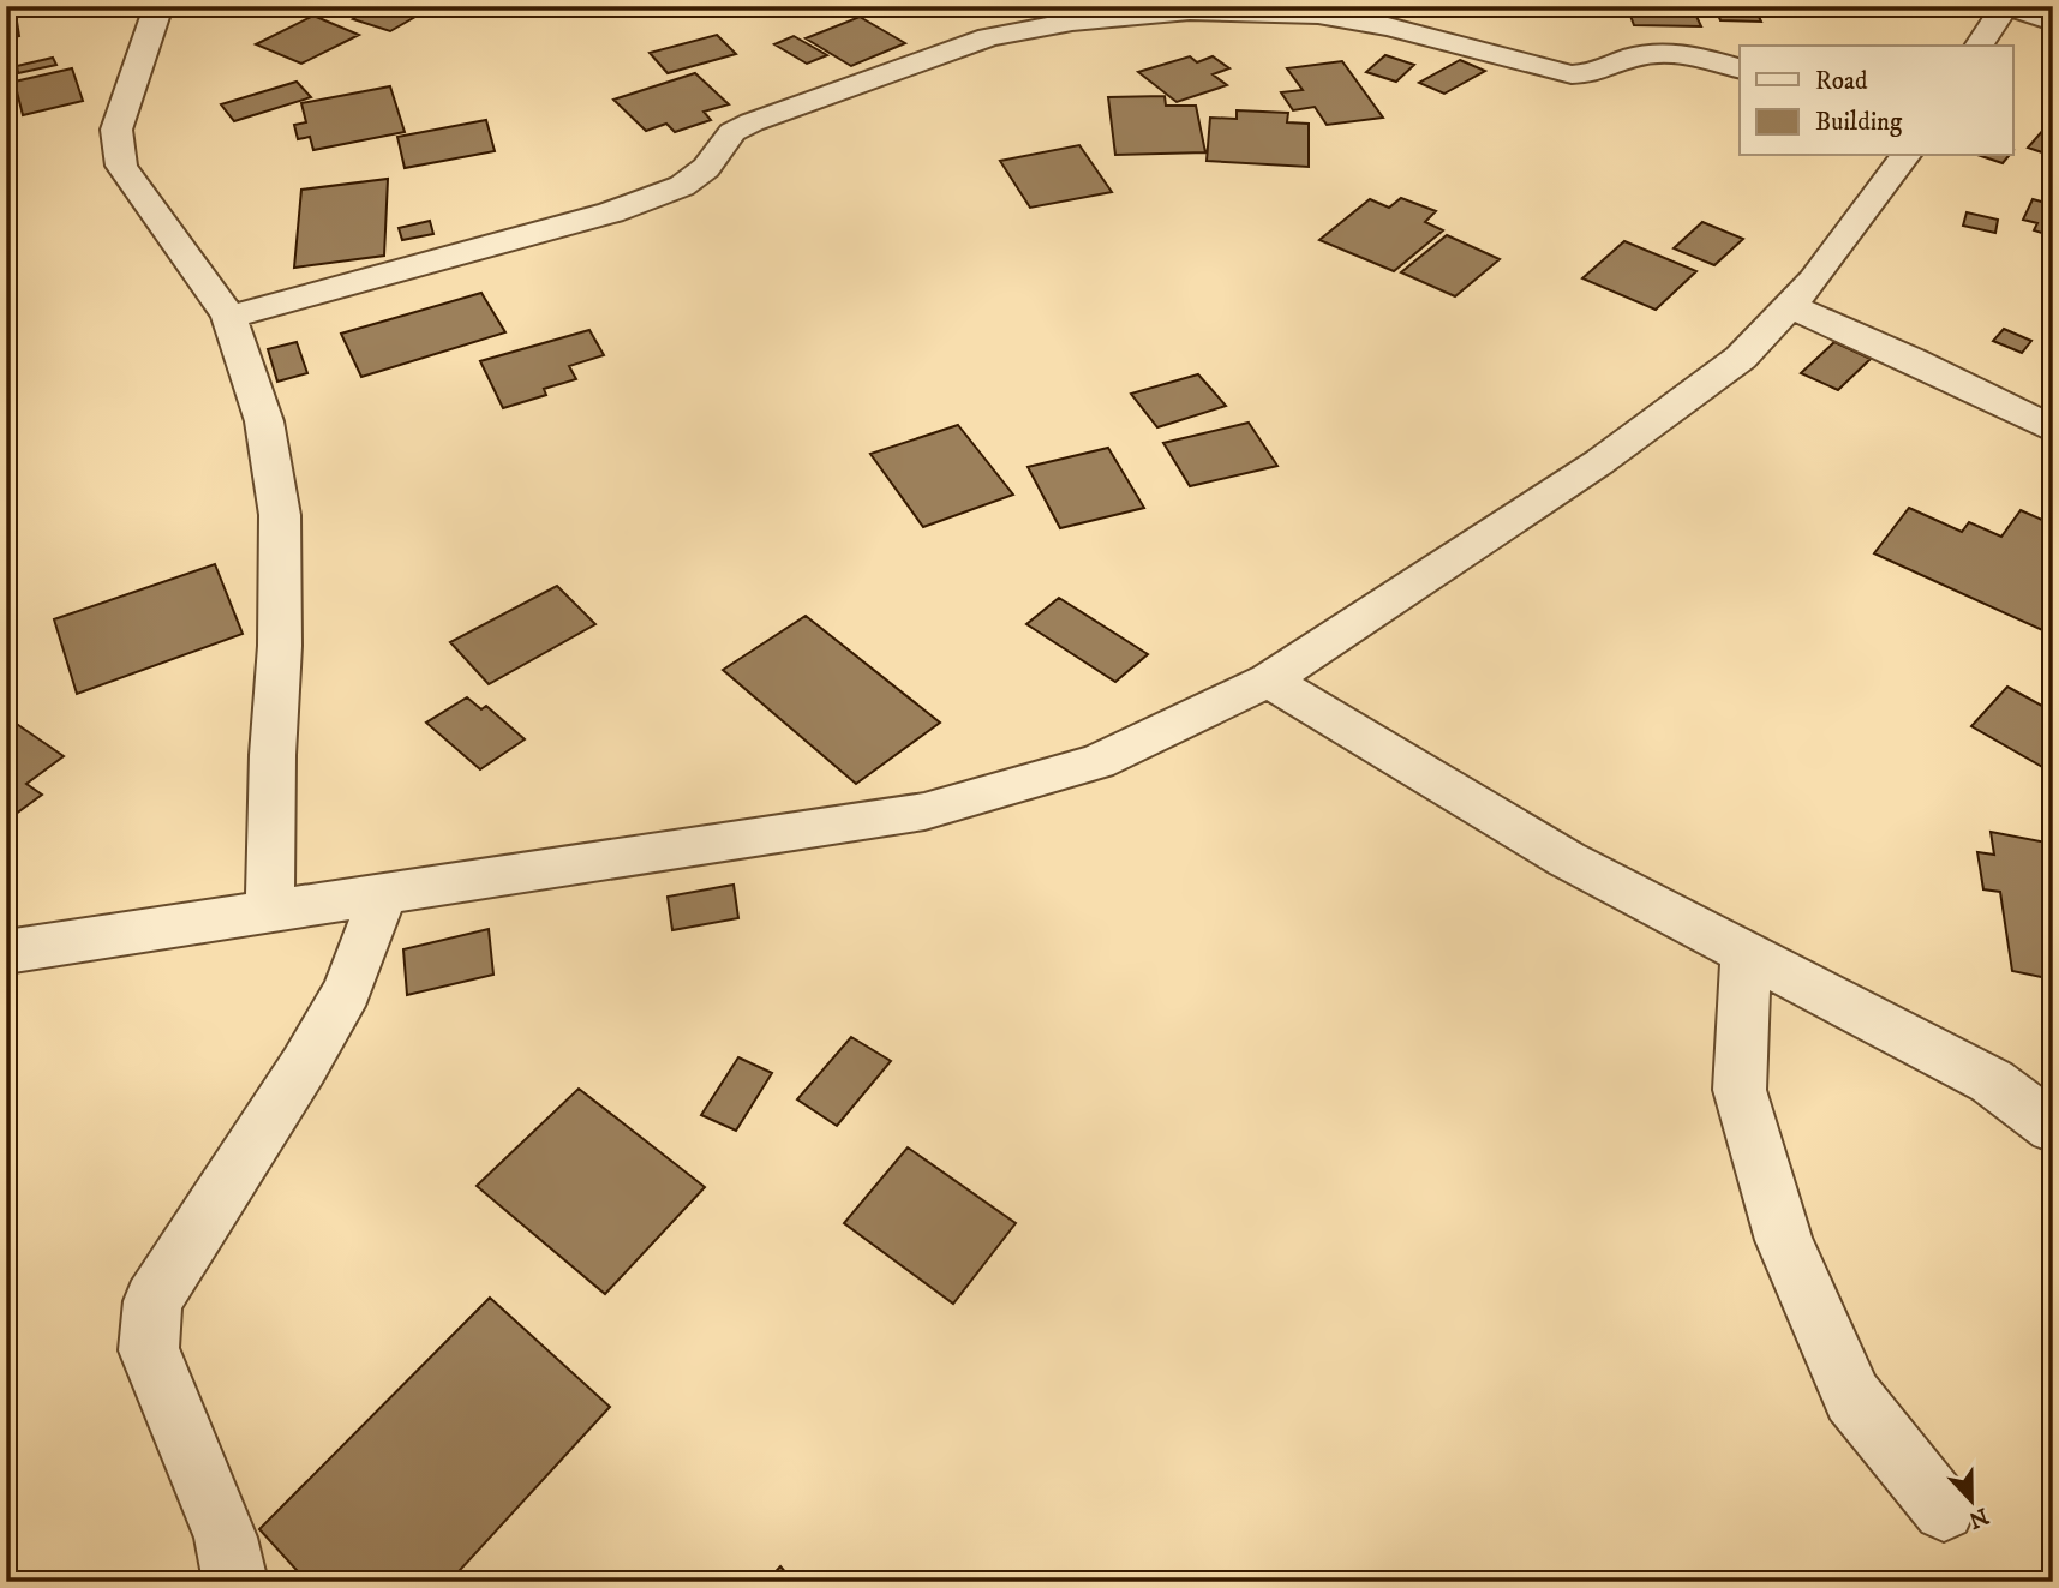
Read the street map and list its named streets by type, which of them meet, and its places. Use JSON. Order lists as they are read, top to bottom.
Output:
{
  "legend": ["Road", "Building"],
  "north": "bottom"
}
